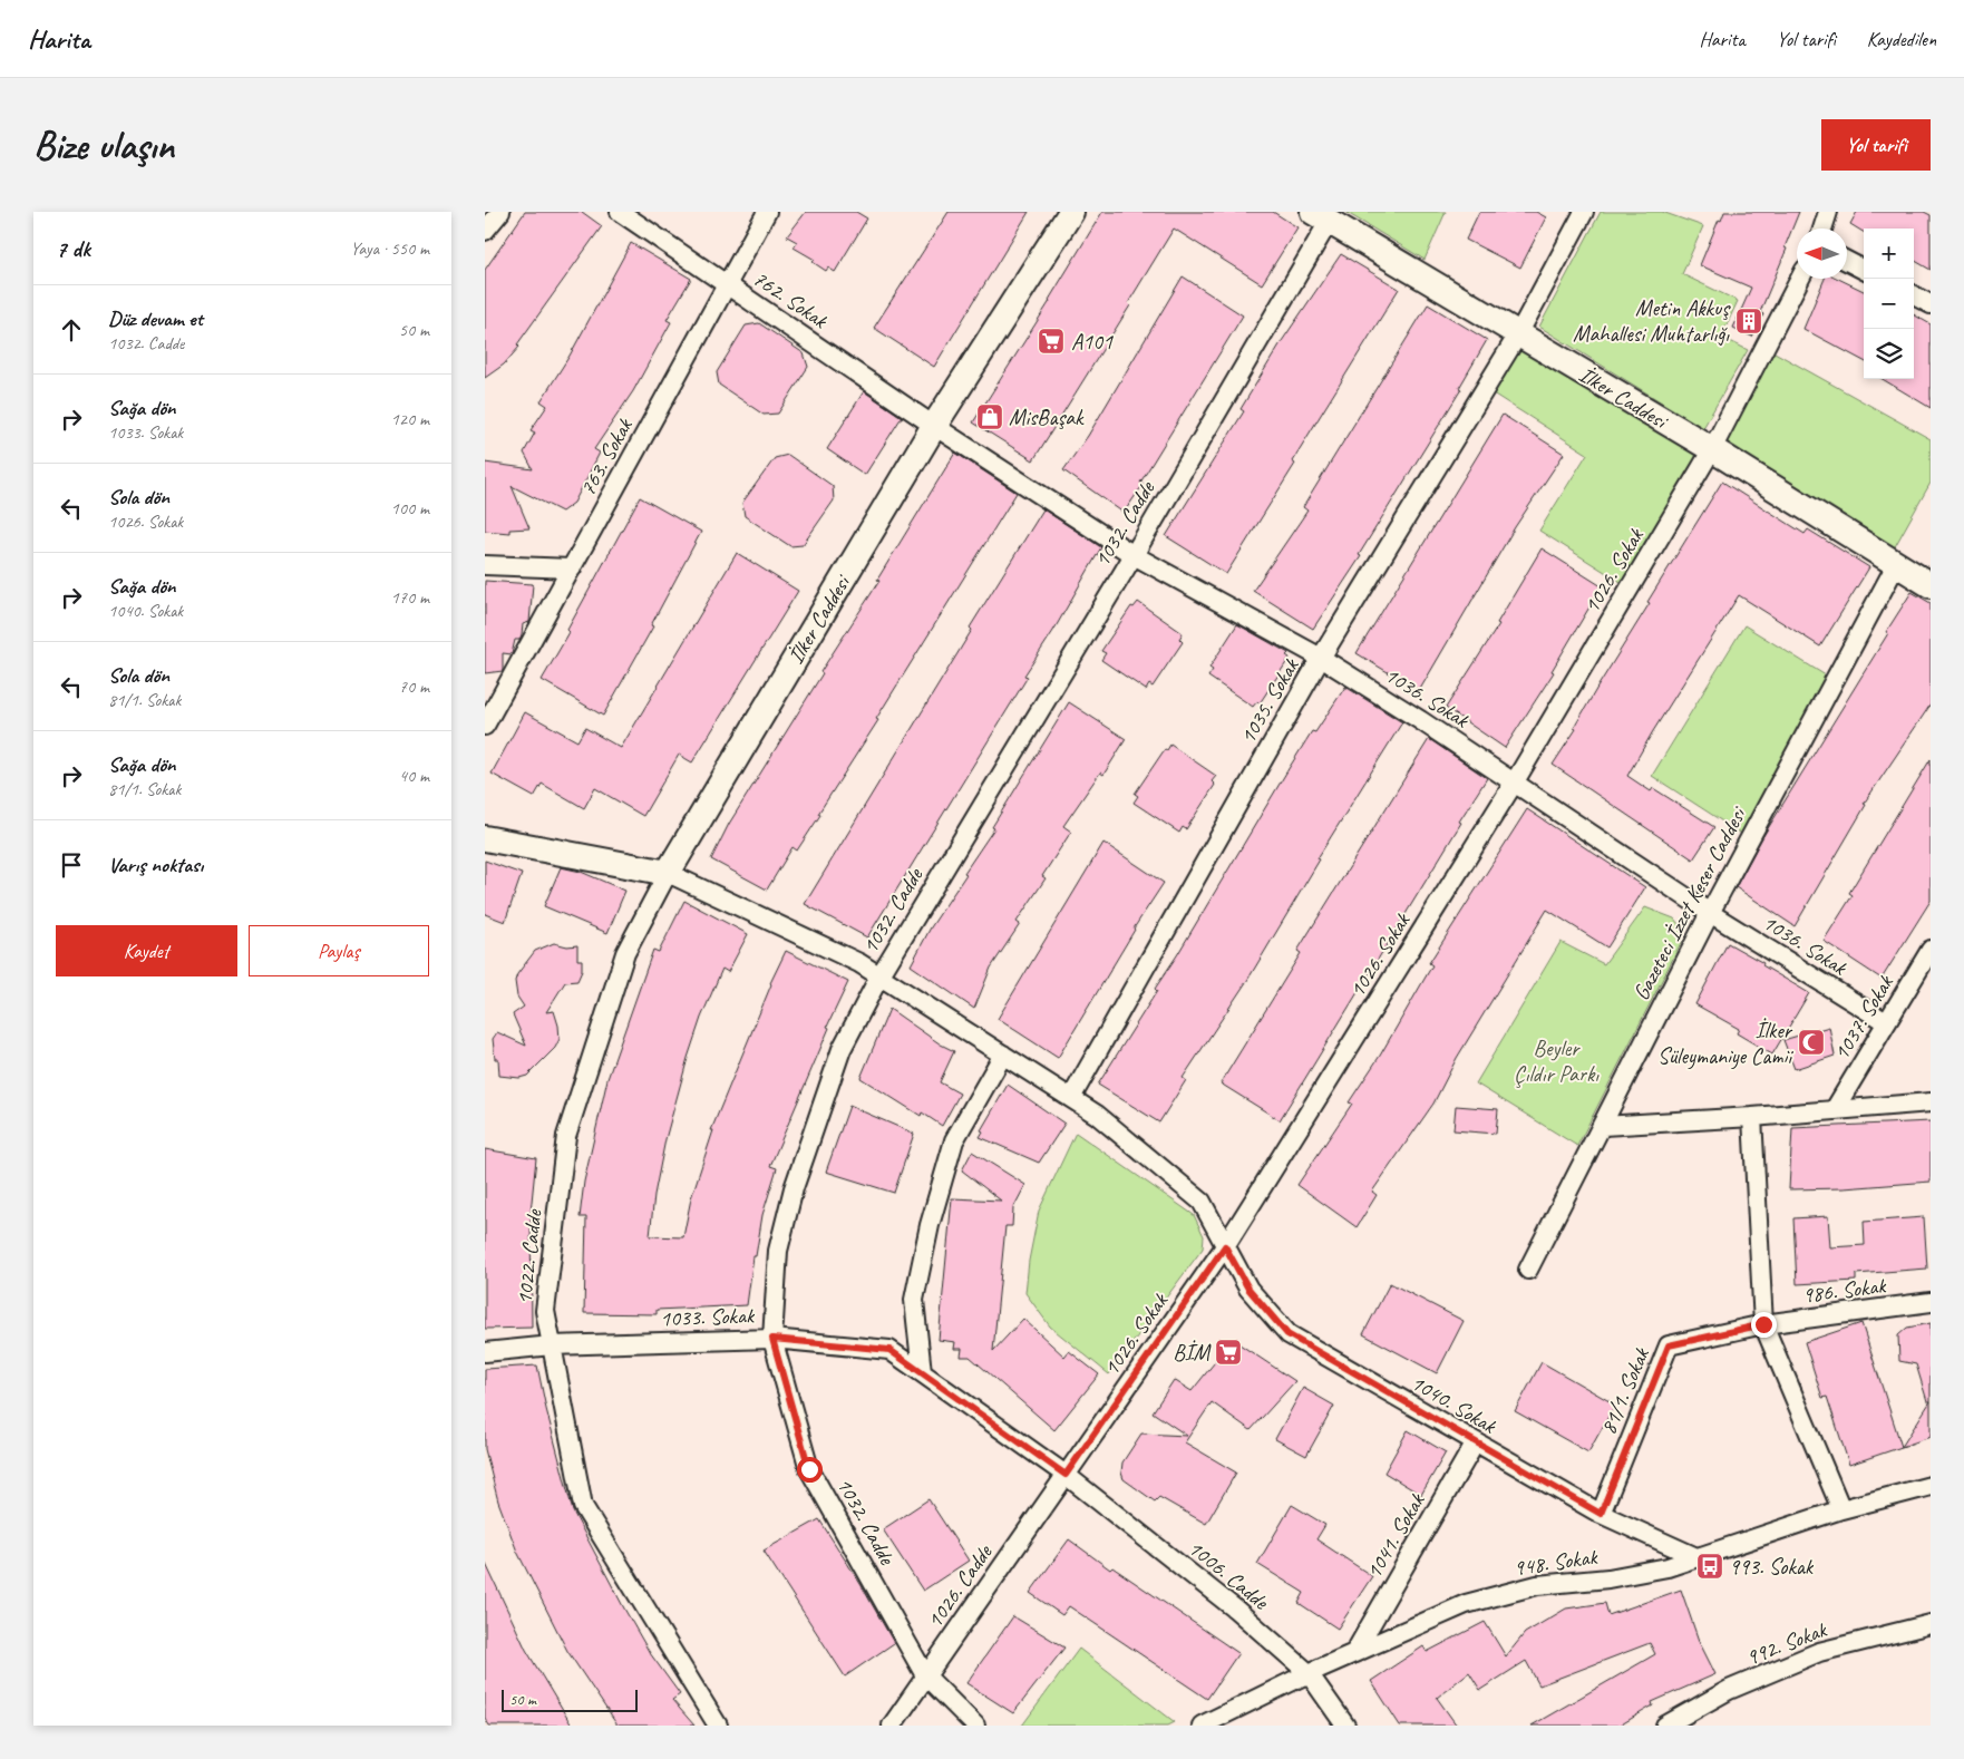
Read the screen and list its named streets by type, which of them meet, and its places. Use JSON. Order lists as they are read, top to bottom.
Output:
{
  "streets": {
    "street": [
      "762. Sokak",
      "İlker Caddesi",
      "763. Sokak",
      "1032. Cadde",
      "1026. Sokak",
      "1036. Sokak",
      "1035. Sokak",
      "Gazeteci İzzet Keser Caddesi",
      "1037. Sokak",
      "1022. Cadde",
      "986. Sokak",
      "1033. Sokak",
      "81/1. Sokak",
      "1040. Sokak",
      "1041. Sokak",
      "948. Sokak",
      "1006. Cadde",
      "1026. Cadde",
      "992. Sokak"
    ]
  },
  "crossings": [
    ["762. Sokak", "İlker Caddesi"],
    ["762. Sokak", "763. Sokak"],
    ["762. Sokak", "1036. Sokak"],
    ["İlker Caddesi", "1032. Cadde"],
    ["İlker Caddesi", "1026. Sokak"],
    ["İlker Caddesi", "1036. Sokak"],
    ["İlker Caddesi", "1035. Sokak"],
    ["İlker Caddesi", "Gazeteci İzzet Keser Caddesi"],
    ["İlker Caddesi", "1022. Cadde"],
    ["İlker Caddesi", "1040. Sokak"],
    ["1032. Cadde", "1036. Sokak"],
    ["1032. Cadde", "1033. Sokak"],
    ["1032. Cadde", "1040. Sokak"],
    ["1032. Cadde", "1026. Cadde"],
    ["1026. Sokak", "1036. Sokak"],
    ["1026. Sokak", "1033. Sokak"],
    ["1026. Sokak", "1040. Sokak"],
    ["1026. Sokak", "1006. Cadde"],
    ["1026. Sokak", "1026. Cadde"],
    ["1036. Sokak", "1035. Sokak"],
    ["1036. Sokak", "Gazeteci İzzet Keser Caddesi"],
    ["1036. Sokak", "1037. Sokak"],
    ["1035. Sokak", "1040. Sokak"],
    ["1022. Cadde", "1033. Sokak"],
    ["1022. Cadde", "1040. Sokak"],
    ["986. Sokak", "81/1. Sokak"],
    ["1033. Sokak", "1006. Cadde"],
    ["1033. Sokak", "1026. Cadde"],
    ["81/1. Sokak", "1040. Sokak"],
    ["1040. Sokak", "1041. Sokak"],
    ["1040. Sokak", "948. Sokak"],
    ["1041. Sokak", "948. Sokak"],
    ["948. Sokak", "1006. Cadde"],
    ["1006. Cadde", "1026. Cadde"]
  ],
  "parks": ["Beyler Çıldır Parkı"],
  "places": {
    "building": ["Metin Akkuş Mahallesi Muhtarlığı"],
    "supermarket": ["A101", "BİM"],
    "shop": ["MisBaşak"],
    "mosque": ["İlker Süleymaniye Camii"],
    "bus stop": ["993. Sokak"]
  },
  "scale_bar": "50 m",
  "north": "left",
  "page": {
    "header": "Harita",
    "nav": ["Harita", "Yol tarifi", "Kaydedilen"],
    "buttons": [
      "Yol tarifi",
      ["Kaydet", "Paylaş"]
    ],
    "title": "Bize ulaşın",
    "heading": ["7 dk", "Yaya · 550 m"],
    "map_buttons": ["+", "−"],
    "list": [
      ["Düz devam et", "1032. Cadde", "50 m"],
      ["Sağa dön", "1033. Sokak", "120 m"],
      ["Sola dön", "1026. Sokak", "100 m"],
      ["Sağa dön", "1040. Sokak", "170 m"],
      ["Sola dön", "81/1. Sokak", "70 m"],
      ["Sağa dön", "81/1. Sokak", "40 m"],
      "Varış noktası"
    ],
    "scale": "50 m"
  }
}
